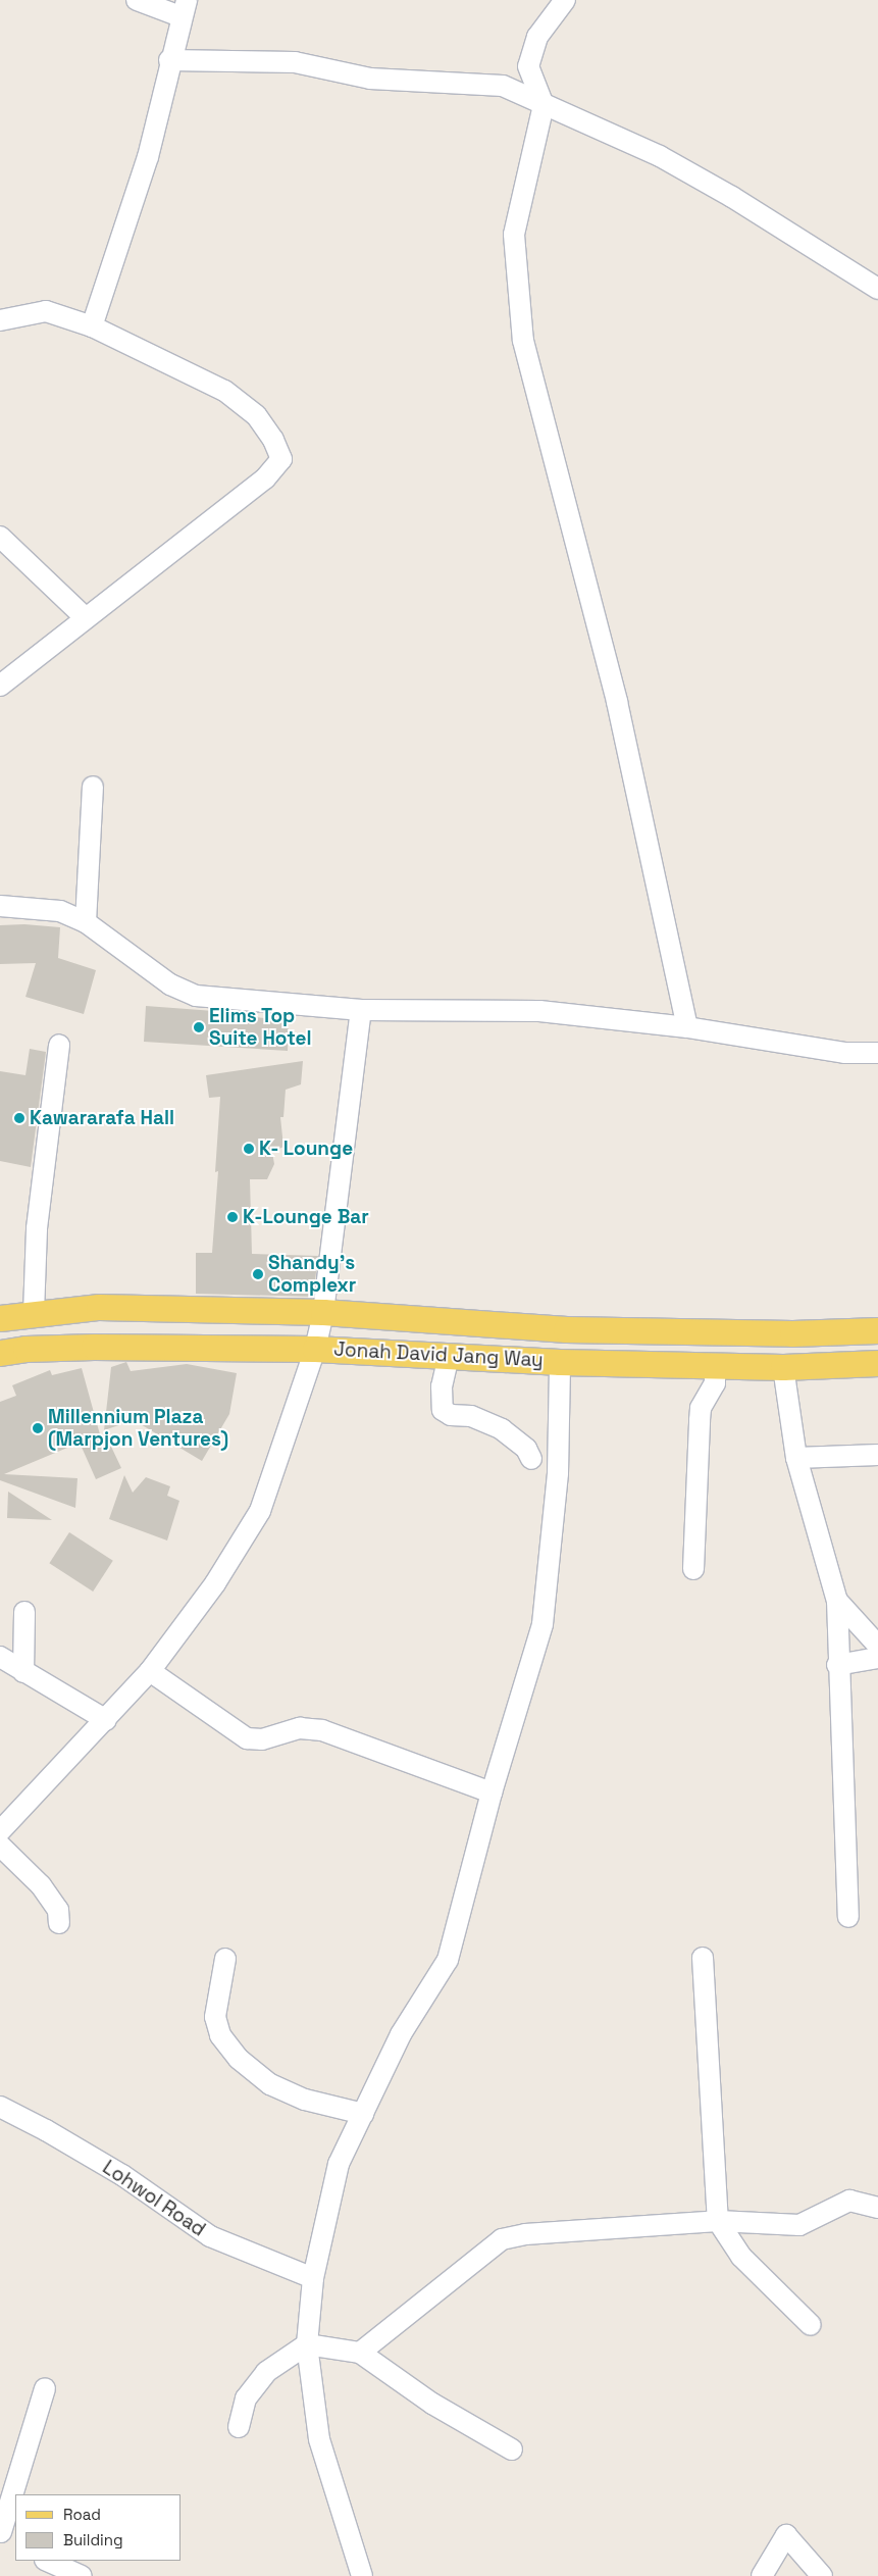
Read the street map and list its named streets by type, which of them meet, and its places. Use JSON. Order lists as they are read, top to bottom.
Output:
{
  "streets": {
    "main road": ["Jonah David Jang Way"],
    "street": ["Lohwol Road"]
  },
  "places": [
    "Elims Top Suite Hotel",
    "Kawararafa Hall",
    "K- Lounge",
    "K-Lounge Bar",
    "Shandy's Complexr",
    "Millennium Plaza (Marpjon Ventures)"
  ],
  "legend": ["Road", "Building"]
}
